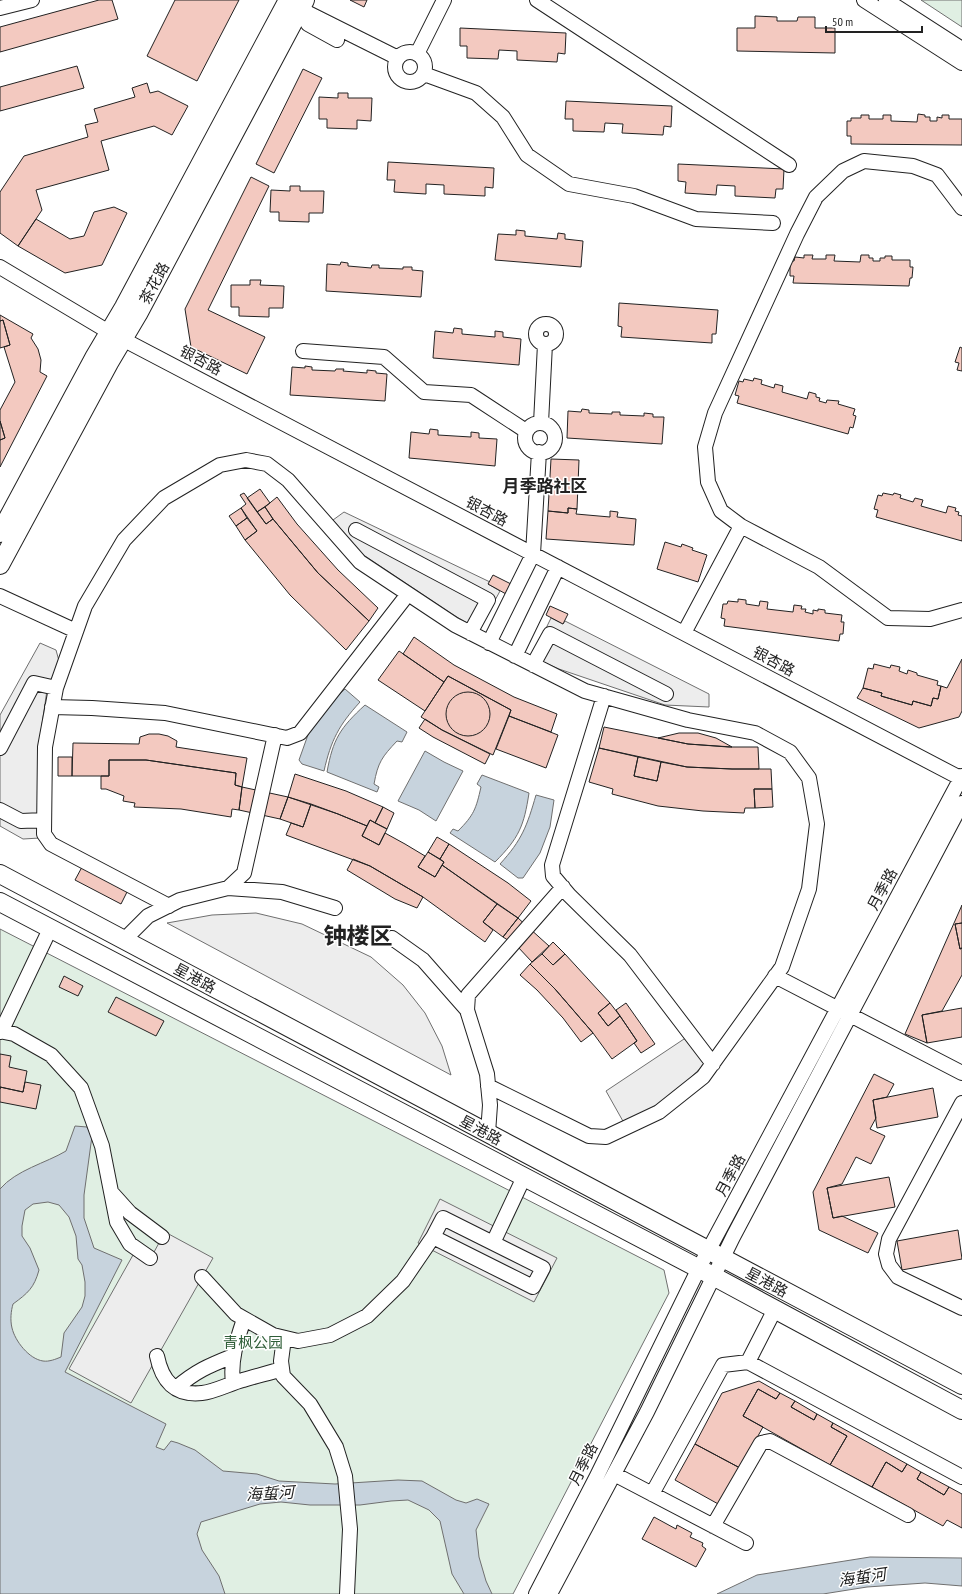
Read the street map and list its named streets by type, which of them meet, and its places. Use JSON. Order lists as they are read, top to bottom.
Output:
{
  "streets": {
    "main road": ["茶花路", "星港路"],
    "street": ["银杏路", "月季路"]
  },
  "crossings": [
    ["茶花路", "银杏路"],
    ["银杏路", "月季路"],
    ["月季路", "星港路"]
  ],
  "districts": ["月季路社区", "钟楼区"],
  "water": ["海蜇河"],
  "parks": ["青枫公园"],
  "scale_bar": "50 m"
}
